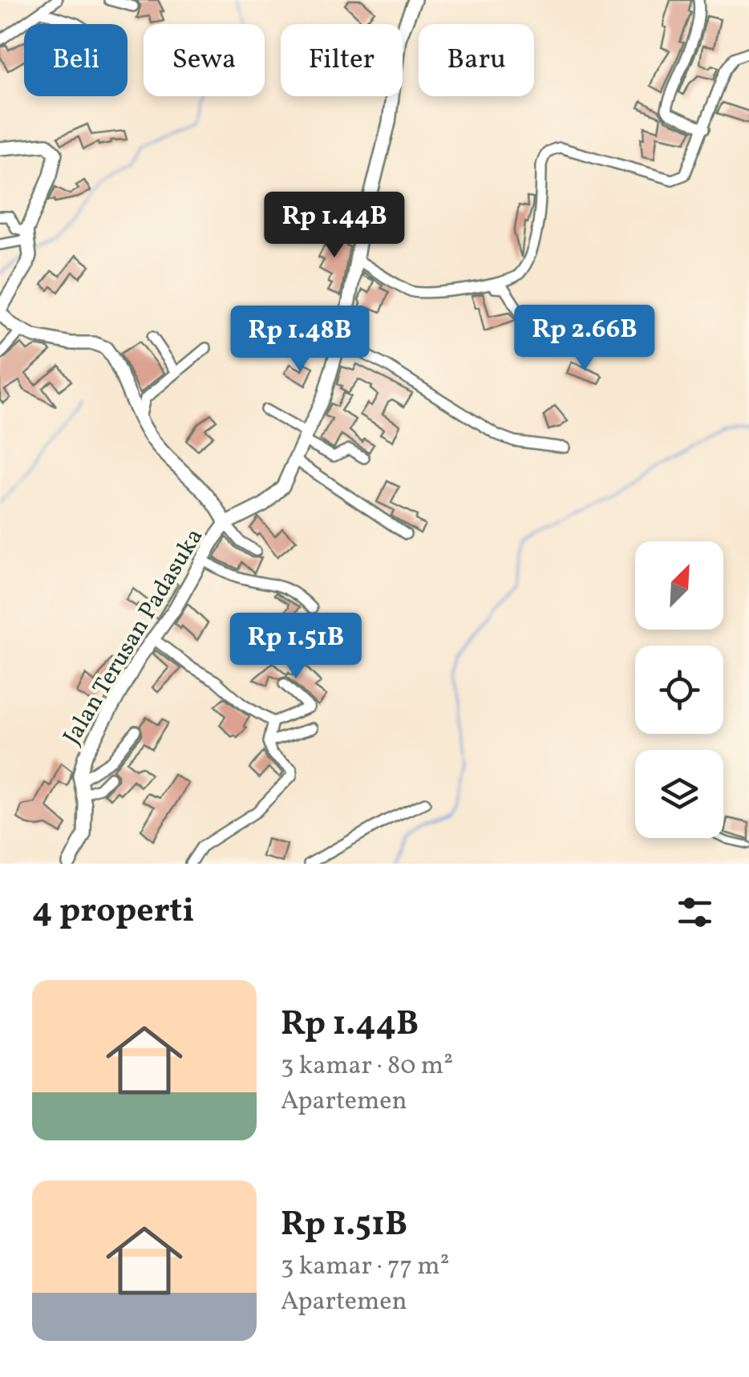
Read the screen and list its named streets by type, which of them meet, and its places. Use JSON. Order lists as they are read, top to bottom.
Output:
{
  "streets": {
    "street": ["Jalan Terusan Padasuka"]
  },
  "north": "top right",
  "page": {
    "chip": [
      "Beli",
      "Sewa",
      "Filter",
      "Baru"
    ],
    "price": [
      "Rp 1.44B",
      "Rp 2.66B",
      "Rp 1.48B",
      "Rp 1.51B"
    ],
    "heading": "4 properti",
    "list": [
      {
        "name": "Rp 1.44B",
        "note": "3 kamar · 80 m² · Apartemen"
      },
      {
        "name": "Rp 1.51B",
        "note": "3 kamar · 77 m² · Apartemen"
      }
    ]
  }
}
